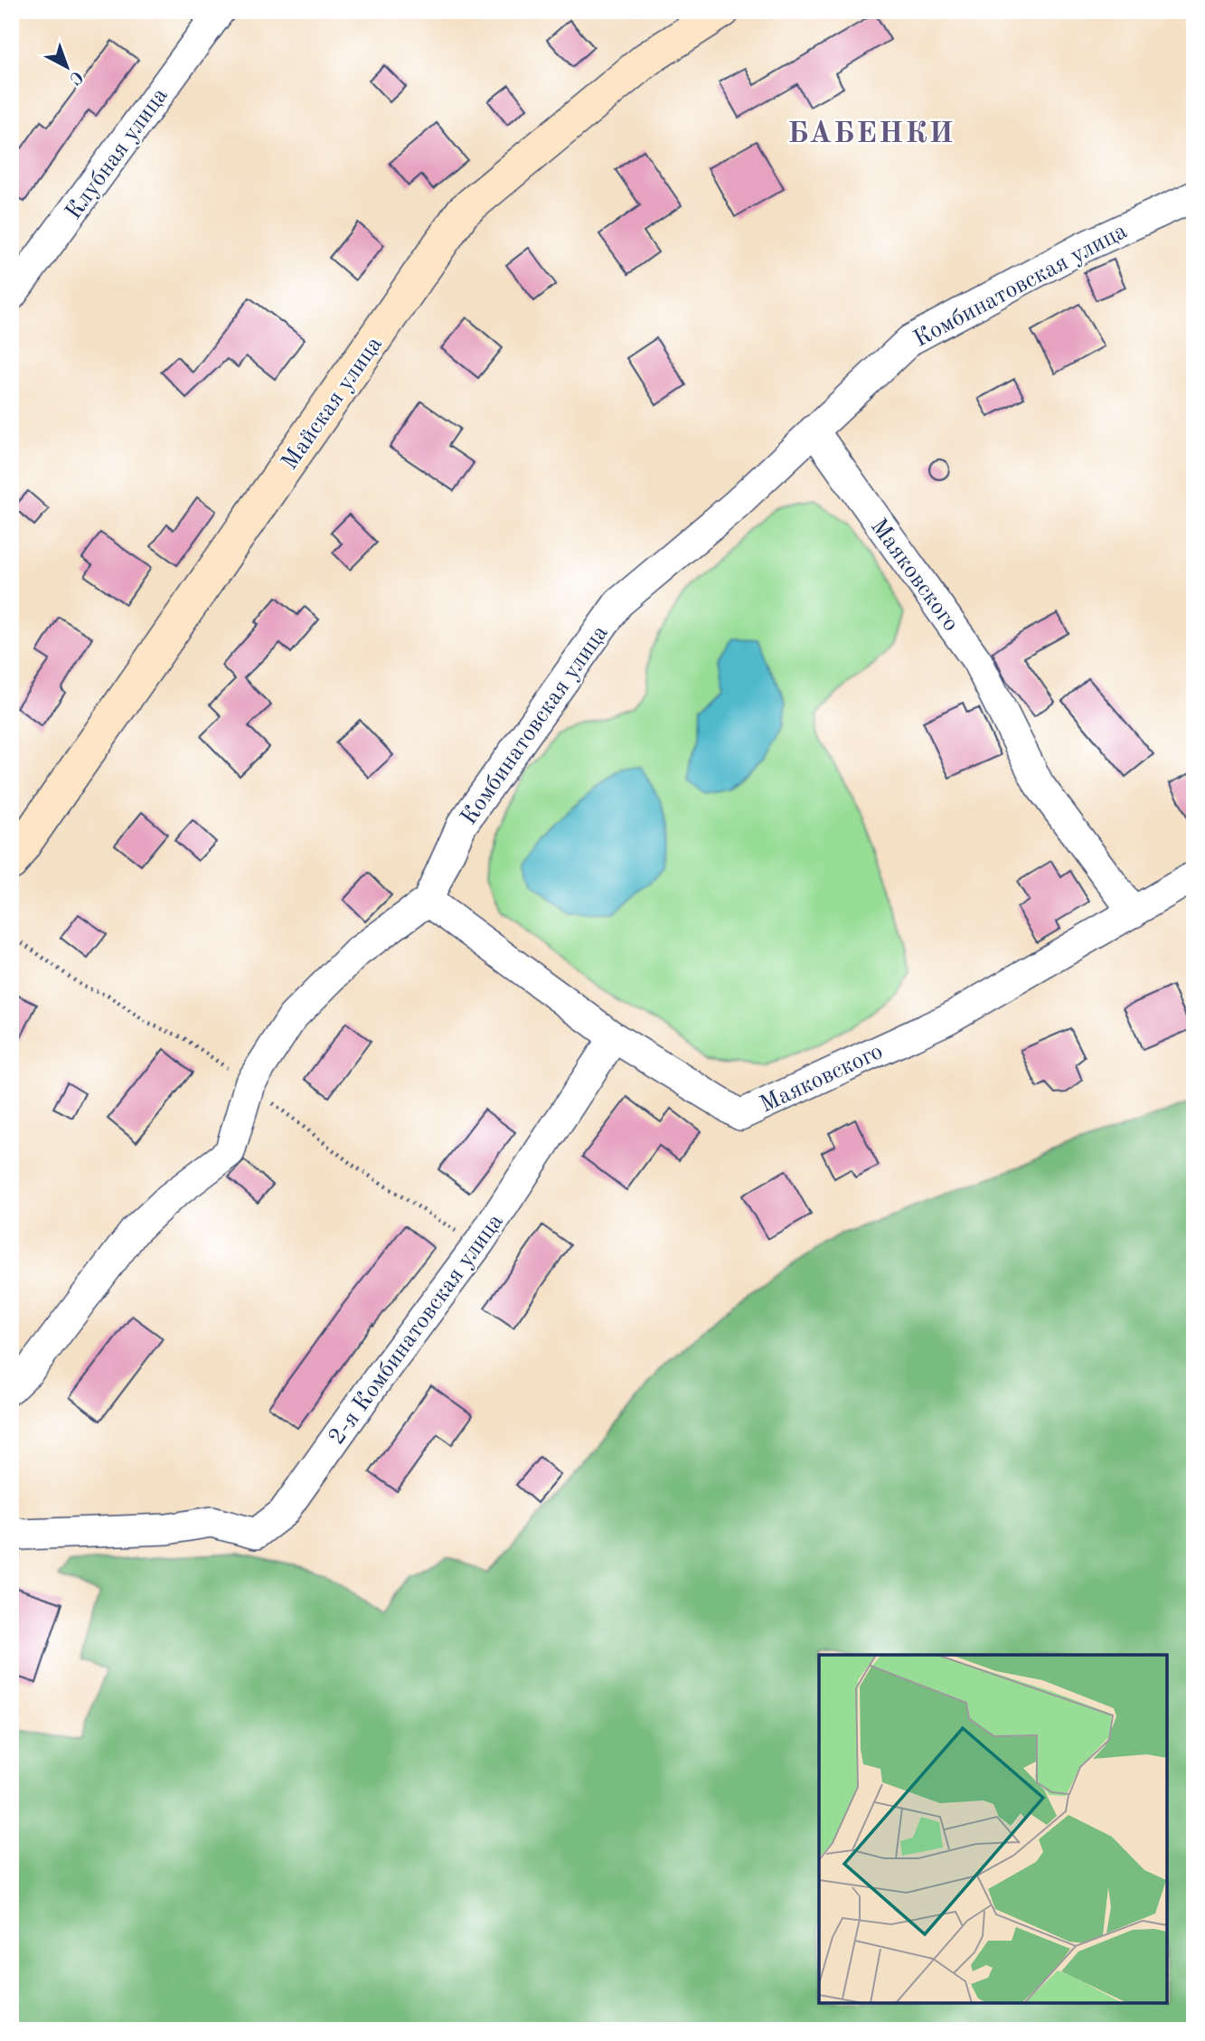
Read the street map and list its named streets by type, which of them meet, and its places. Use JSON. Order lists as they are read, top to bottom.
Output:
{
  "streets": {
    "street": [
      "Клубная улица",
      "Комбинатовская улица",
      "Майская улица",
      "Маяковского",
      "2-я Комбинатовская улица"
    ]
  },
  "crossings": [
    ["Комбинатовская улица", "Маяковского"],
    ["Маяковского", "2-я Комбинатовская улица"]
  ],
  "districts": ["БАБЕНКИ"],
  "north": "bottom right"
}
